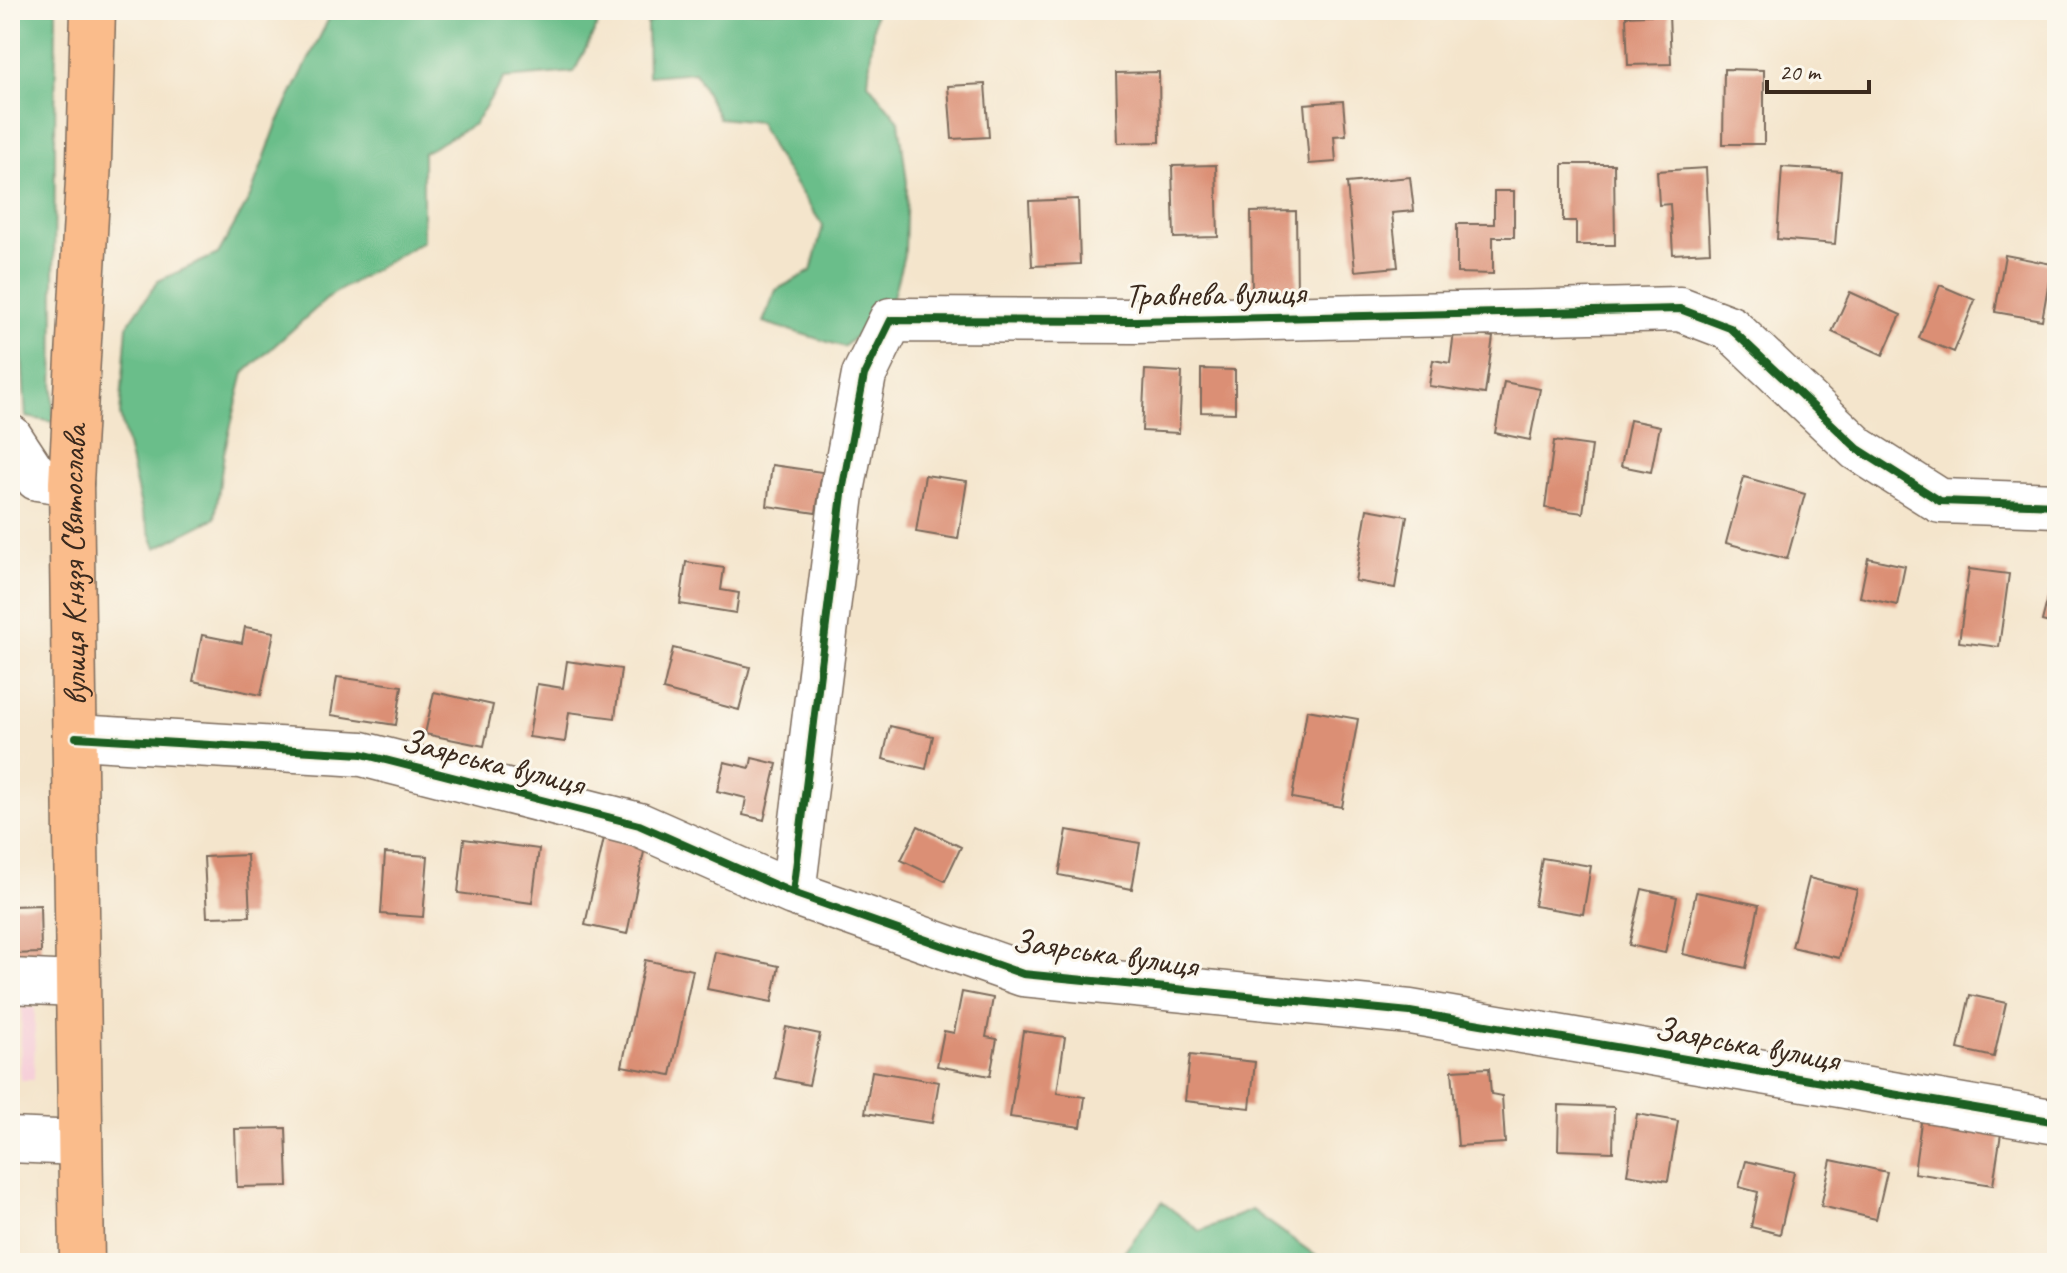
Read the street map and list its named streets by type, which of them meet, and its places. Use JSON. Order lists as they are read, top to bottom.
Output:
{
  "streets": {
    "main road": ["вулиця Князя Святослава"],
    "street": ["Травнева вулиця", "Заярська вулиця"]
  },
  "crossings": [
    ["Травнева вулиця", "Заярська вулиця"],
    ["вулиця Князя Святослава", "Заярська вулиця"]
  ],
  "scale_bar": "20 m"
}
